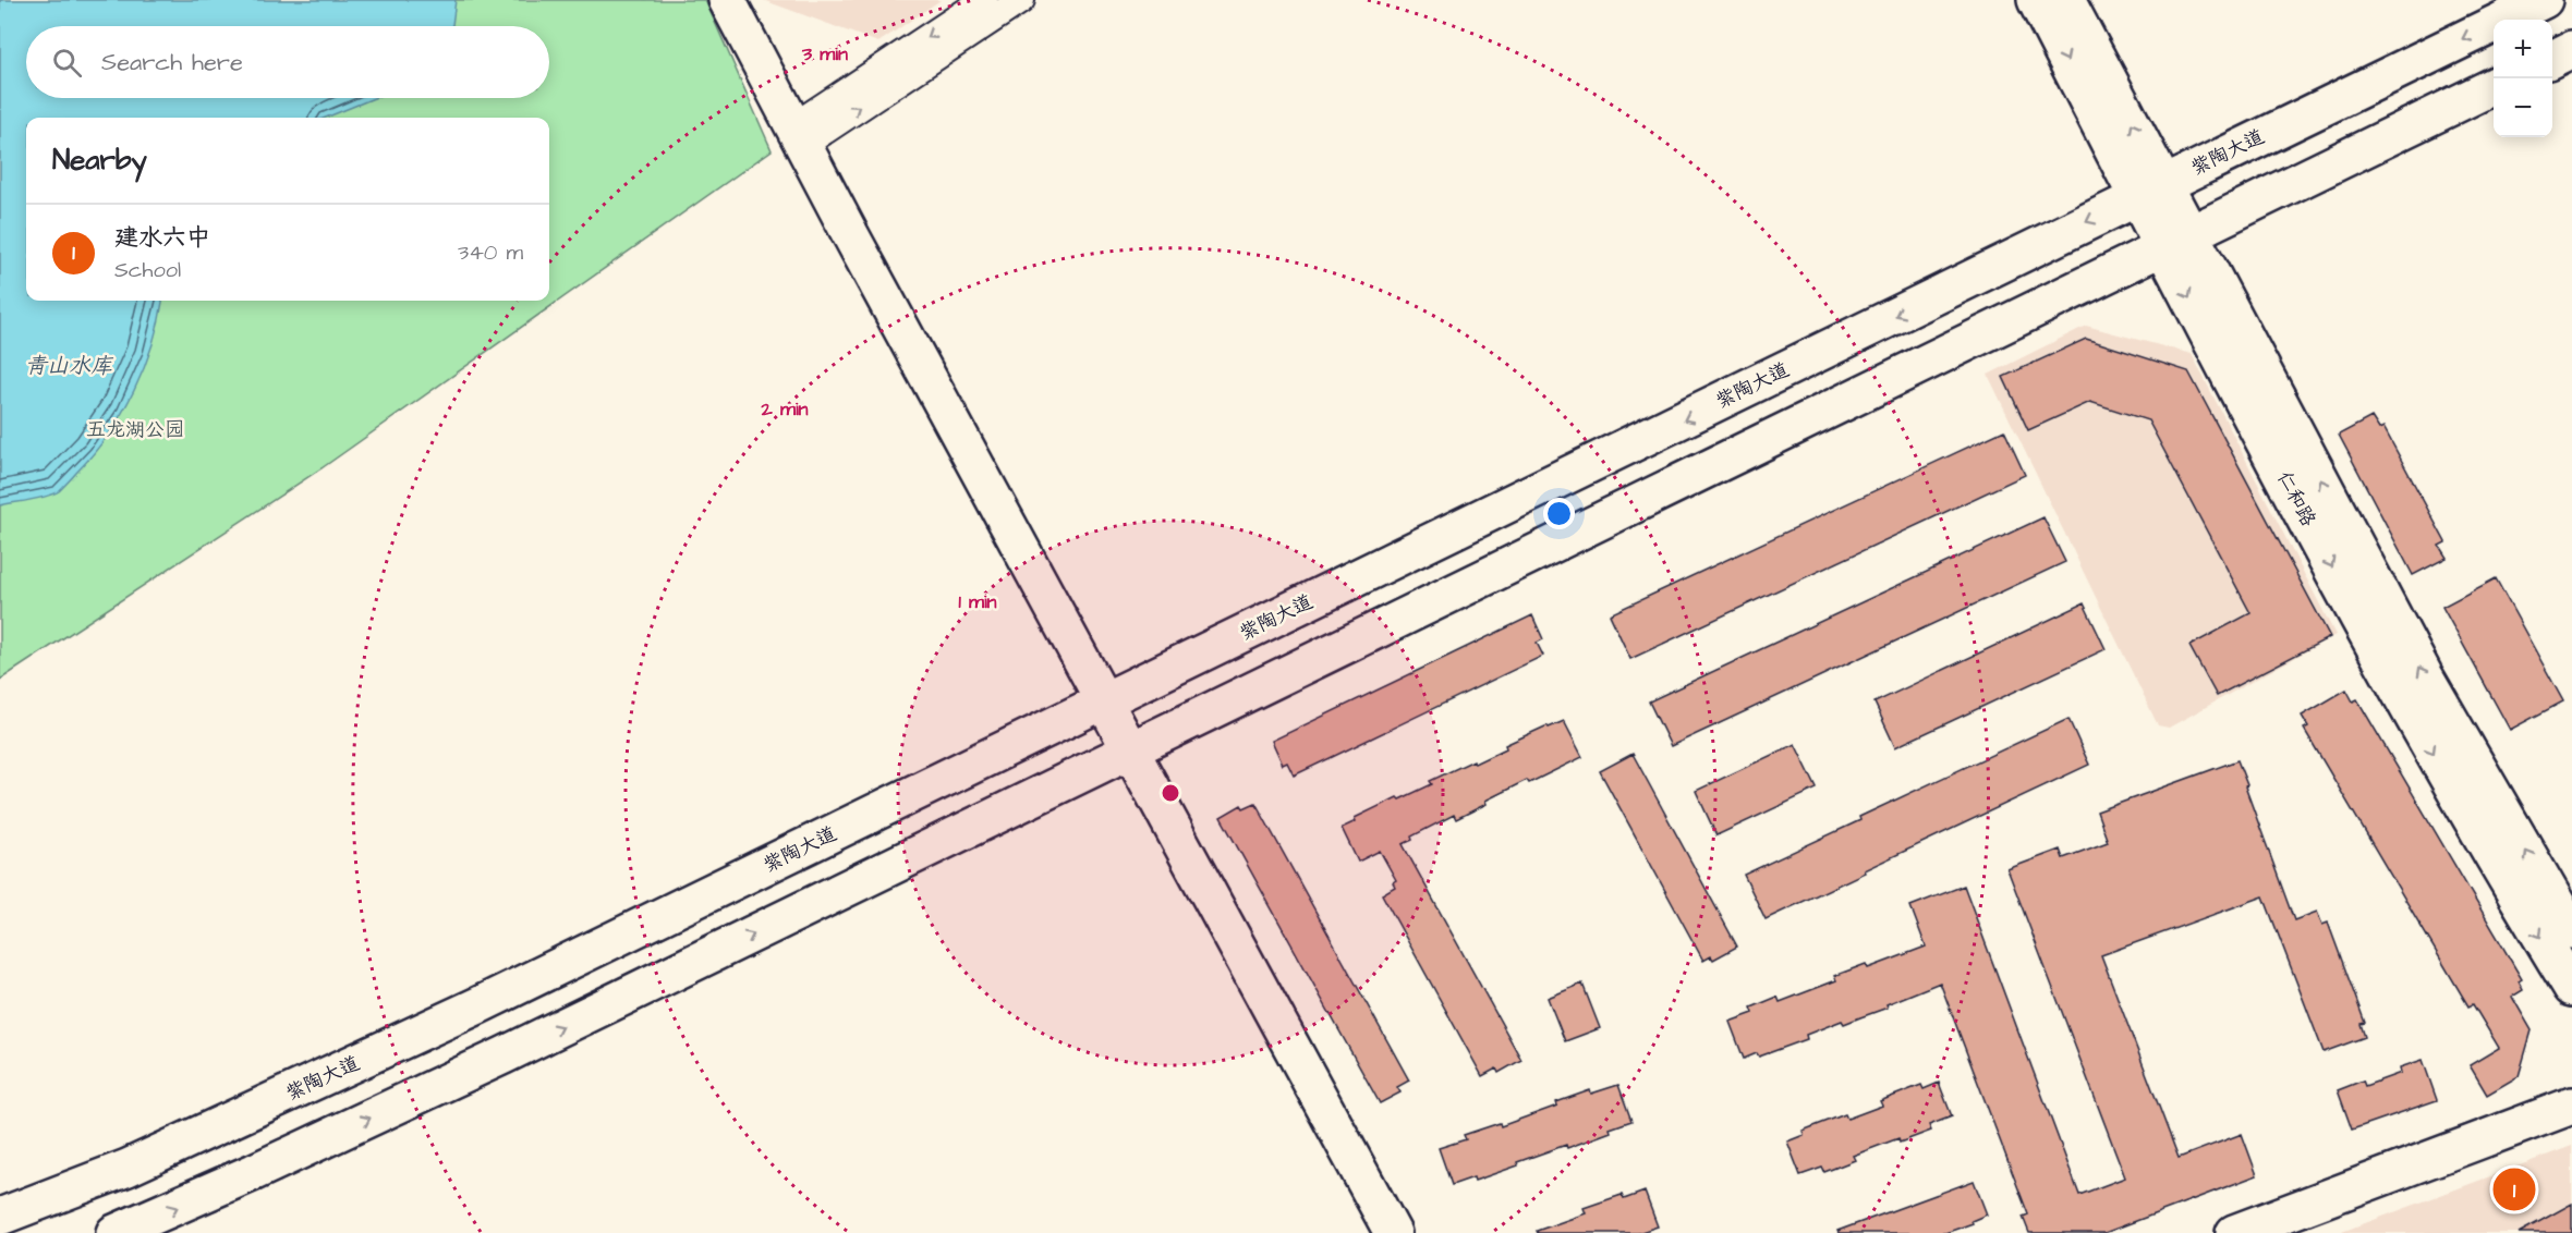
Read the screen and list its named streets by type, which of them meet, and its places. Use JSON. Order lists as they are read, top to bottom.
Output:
{
  "streets": {
    "main road": ["紫陶大道", "仁和路"]
  },
  "crossings": [
    ["紫陶大道", "仁和路"]
  ],
  "water": ["青山水库"],
  "parks": ["五龙湖公园"],
  "page": {
    "map_buttons": ["+", "−"],
    "search": "Search here",
    "heading": "Nearby",
    "list": [
      {
        "mark": "1",
        "name": "建水六中",
        "note": "School",
        "value": "340 m"
      }
    ],
    "pins": "1"
  },
  "rings": ["3 min", "2 min", "1 min"]
}
